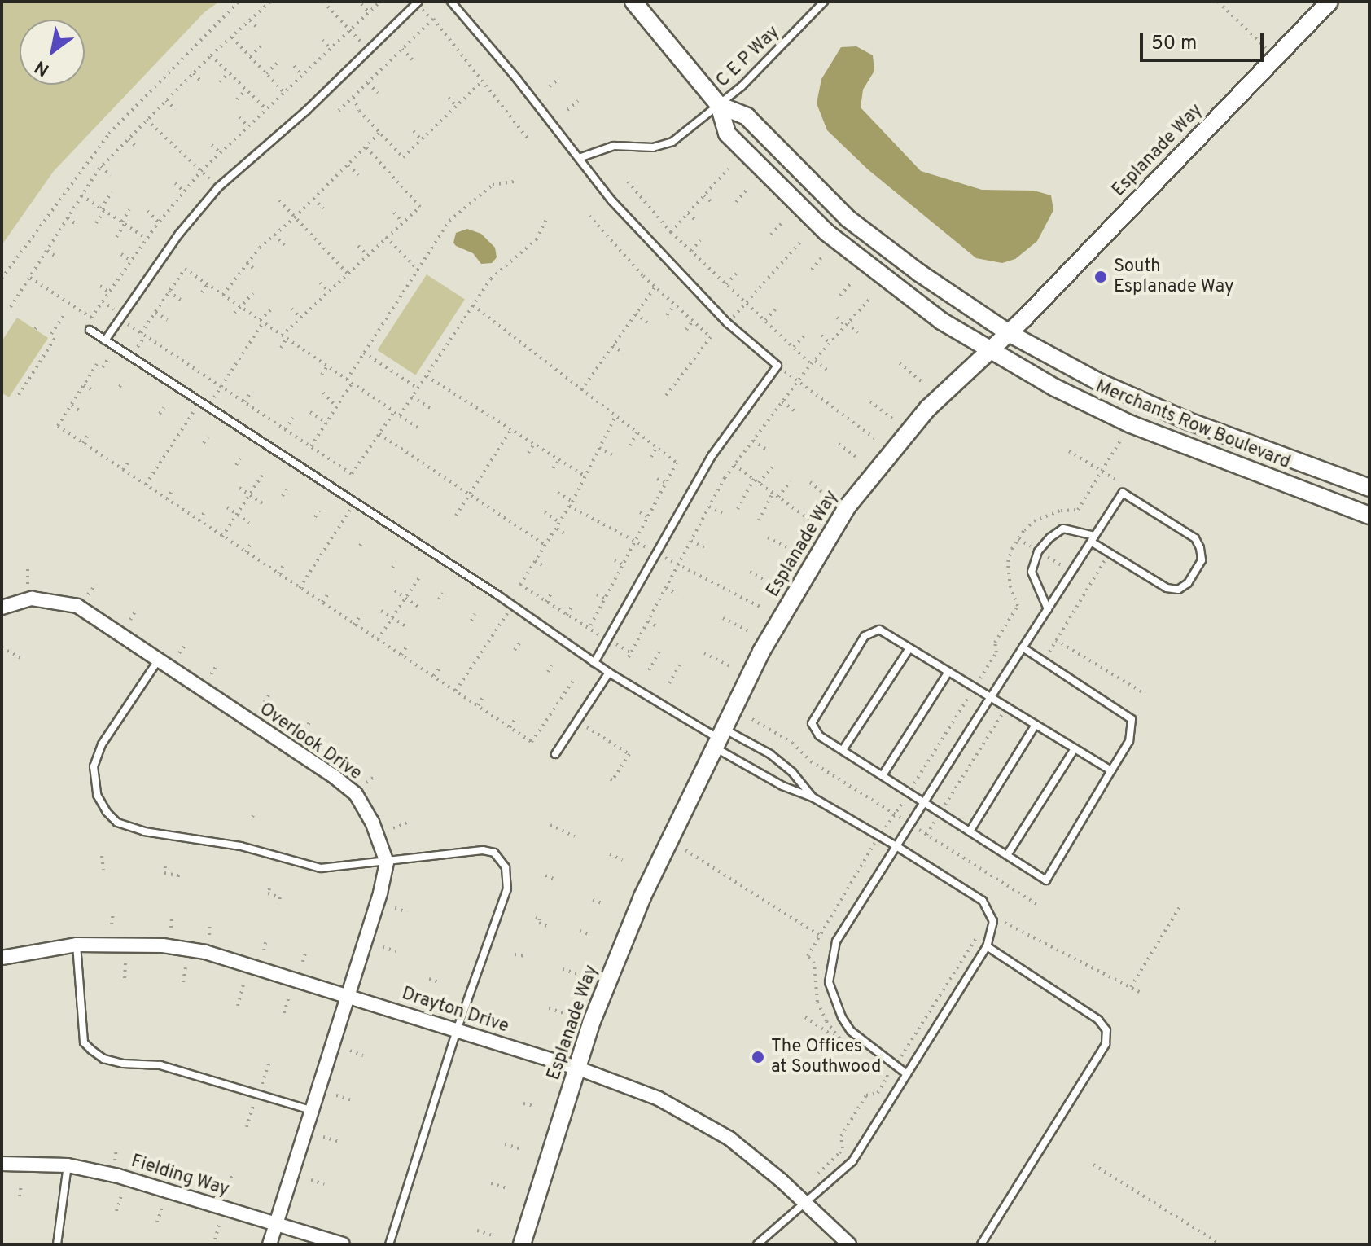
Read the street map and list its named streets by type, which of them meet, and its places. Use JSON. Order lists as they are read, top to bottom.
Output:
{
  "streets": {
    "street": [
      "Esplanade Way",
      "Merchants Row Boulevard",
      "Overlook Drive",
      "Drayton Drive",
      "Fielding Way"
    ],
    "lane": ["C E P Way"]
  },
  "crossings": [
    ["C E P Way", "Merchants Row Boulevard"],
    ["Esplanade Way", "Merchants Row Boulevard"],
    ["Esplanade Way", "Drayton Drive"]
  ],
  "places": ["South Esplanade Way", "The Offices at Southwood"],
  "scale_bar": "50 m",
  "north": "bottom left"
}
